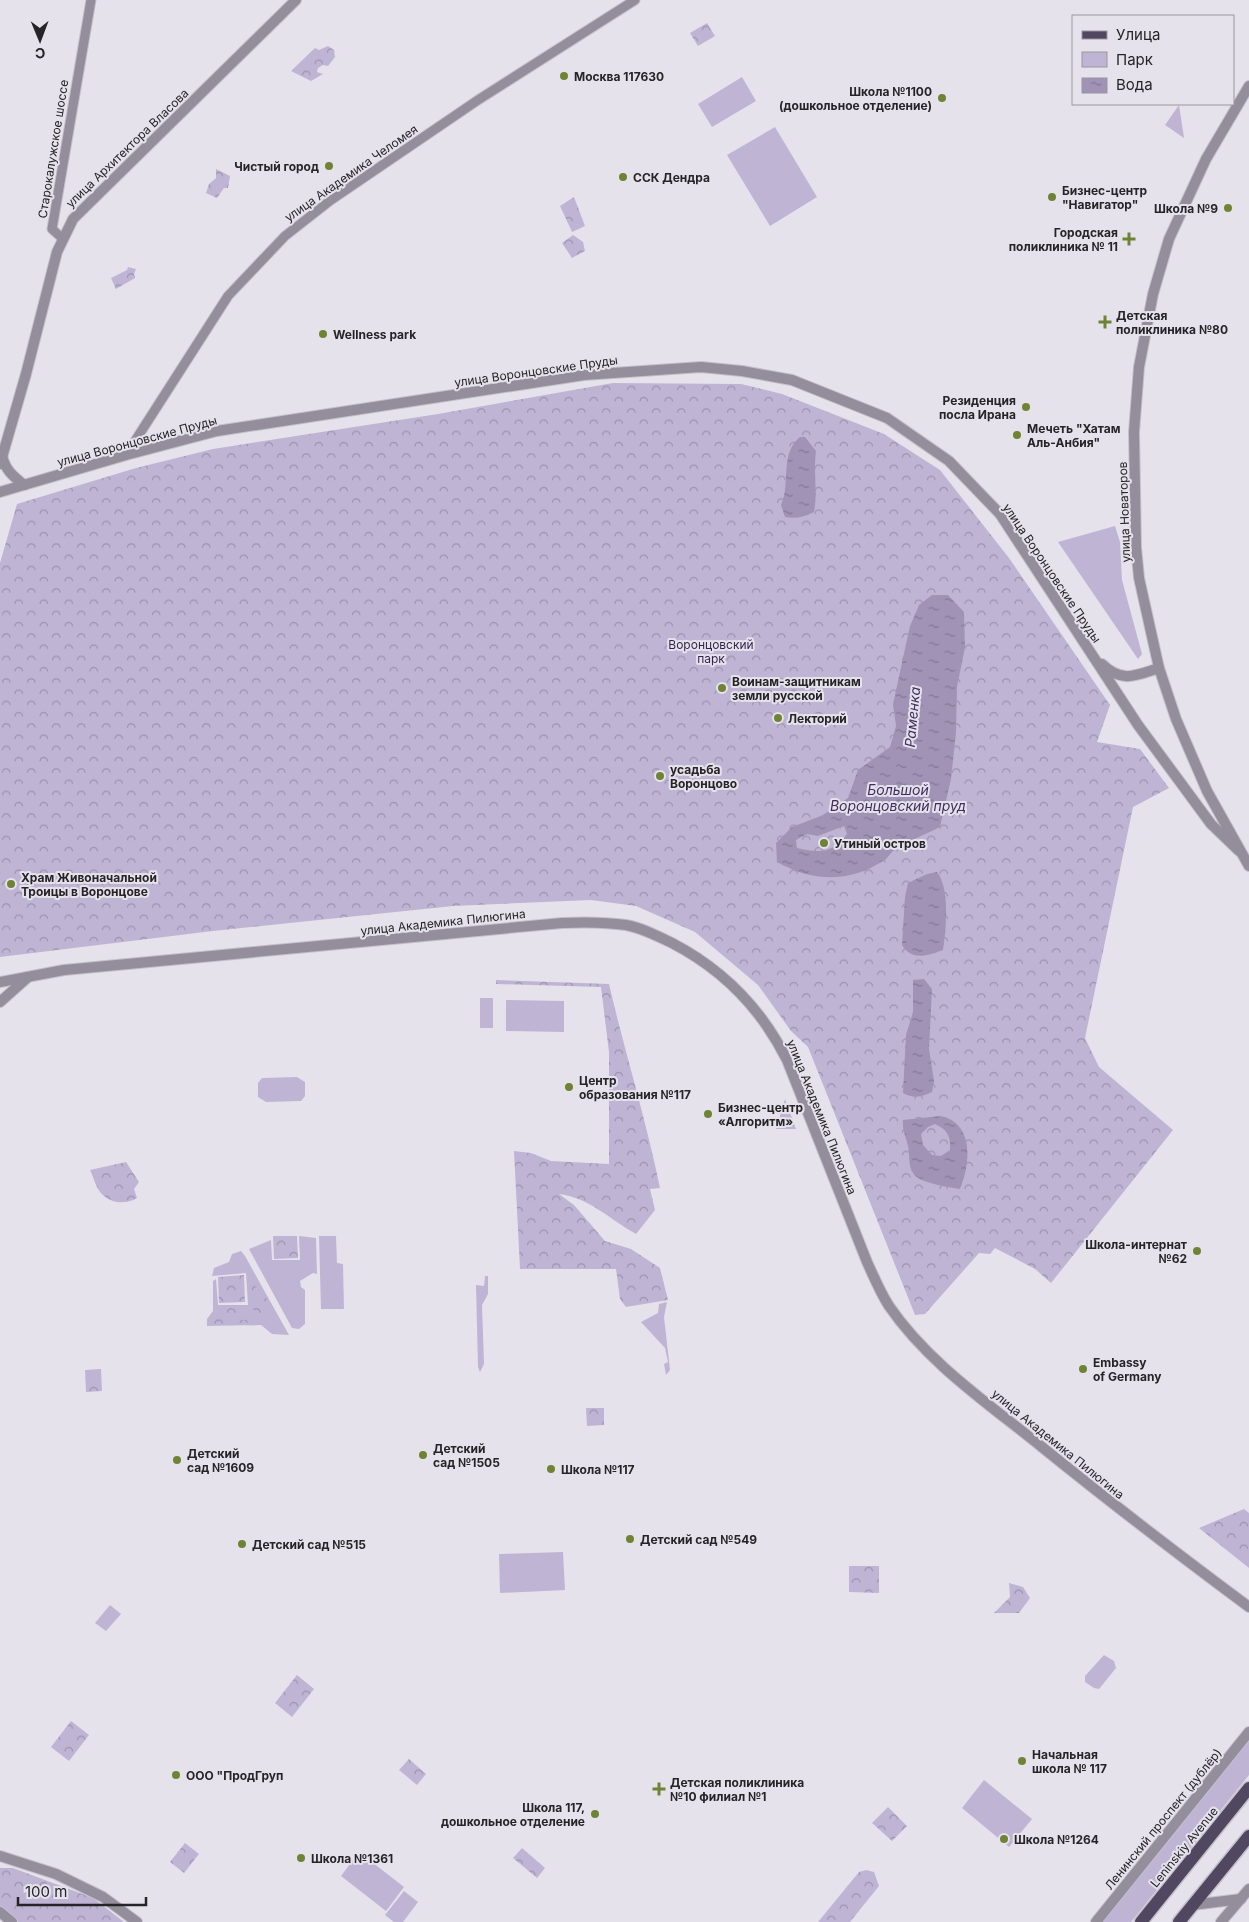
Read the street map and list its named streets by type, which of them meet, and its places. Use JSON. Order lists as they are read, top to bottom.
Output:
{
  "streets": {
    "main road": ["Leninskiy Avenue"],
    "street": [
      "улица Архитектора Власова",
      "Старокалужское шоссе",
      "улица Академика Челомея",
      "улица Воронцовские Пруды",
      "улица Новаторов",
      "улица Академика Пилюгина",
      "Ленинский проспект (дублёр)"
    ]
  },
  "crossings": [
    ["улица Архитектора Власова", "Старокалужское шоссе"],
    ["улица Академика Челомея", "улица Воронцовские Пруды"],
    ["улица Воронцовские Пруды", "улица Новаторов"]
  ],
  "water": ["Раменка", "Большой Воронцовский пруд"],
  "parks": ["Воронцовский парк"],
  "places": {
    "other": [
      "Москва 117630",
      "Школа №1100 (дошкольное отделение)",
      "Чистый город",
      "ССК Дендра",
      "Бизнеc-центр \"Навигатор\"",
      "Школа №9",
      "Wellness park",
      "Резиденция посла Ирана",
      "Мечеть \"Хатам Аль-Анбия\"",
      "Воинам-защитникам земли русской",
      "Лекторий",
      "усадьба Воронцово",
      "Утиный остров",
      "Храм Живоначальной Троицы в Воронцове",
      "Центр образования №117",
      "Бизнес-центр «Алгоритм»",
      "Школа-интернат №62",
      "Embassy of Germany",
      "Детский сад №1505",
      "Детский сад №1609",
      "Школа №117",
      "Детский сад №549",
      "Детский сад №515",
      "Начальная школа № 117",
      "ООО \"ПродГруп",
      "Школа 117, дошкольное отделение",
      "Школа №1264",
      "Школа №1361"
    ],
    "health": ["Городская поликлиника № 11", "Детская поликлиника №80", "Детская поликлиника №10 филиал №1"]
  },
  "legend": ["Улица", "Парк", "Вода"],
  "scale_bar": "100 m",
  "north": "bottom"
}
